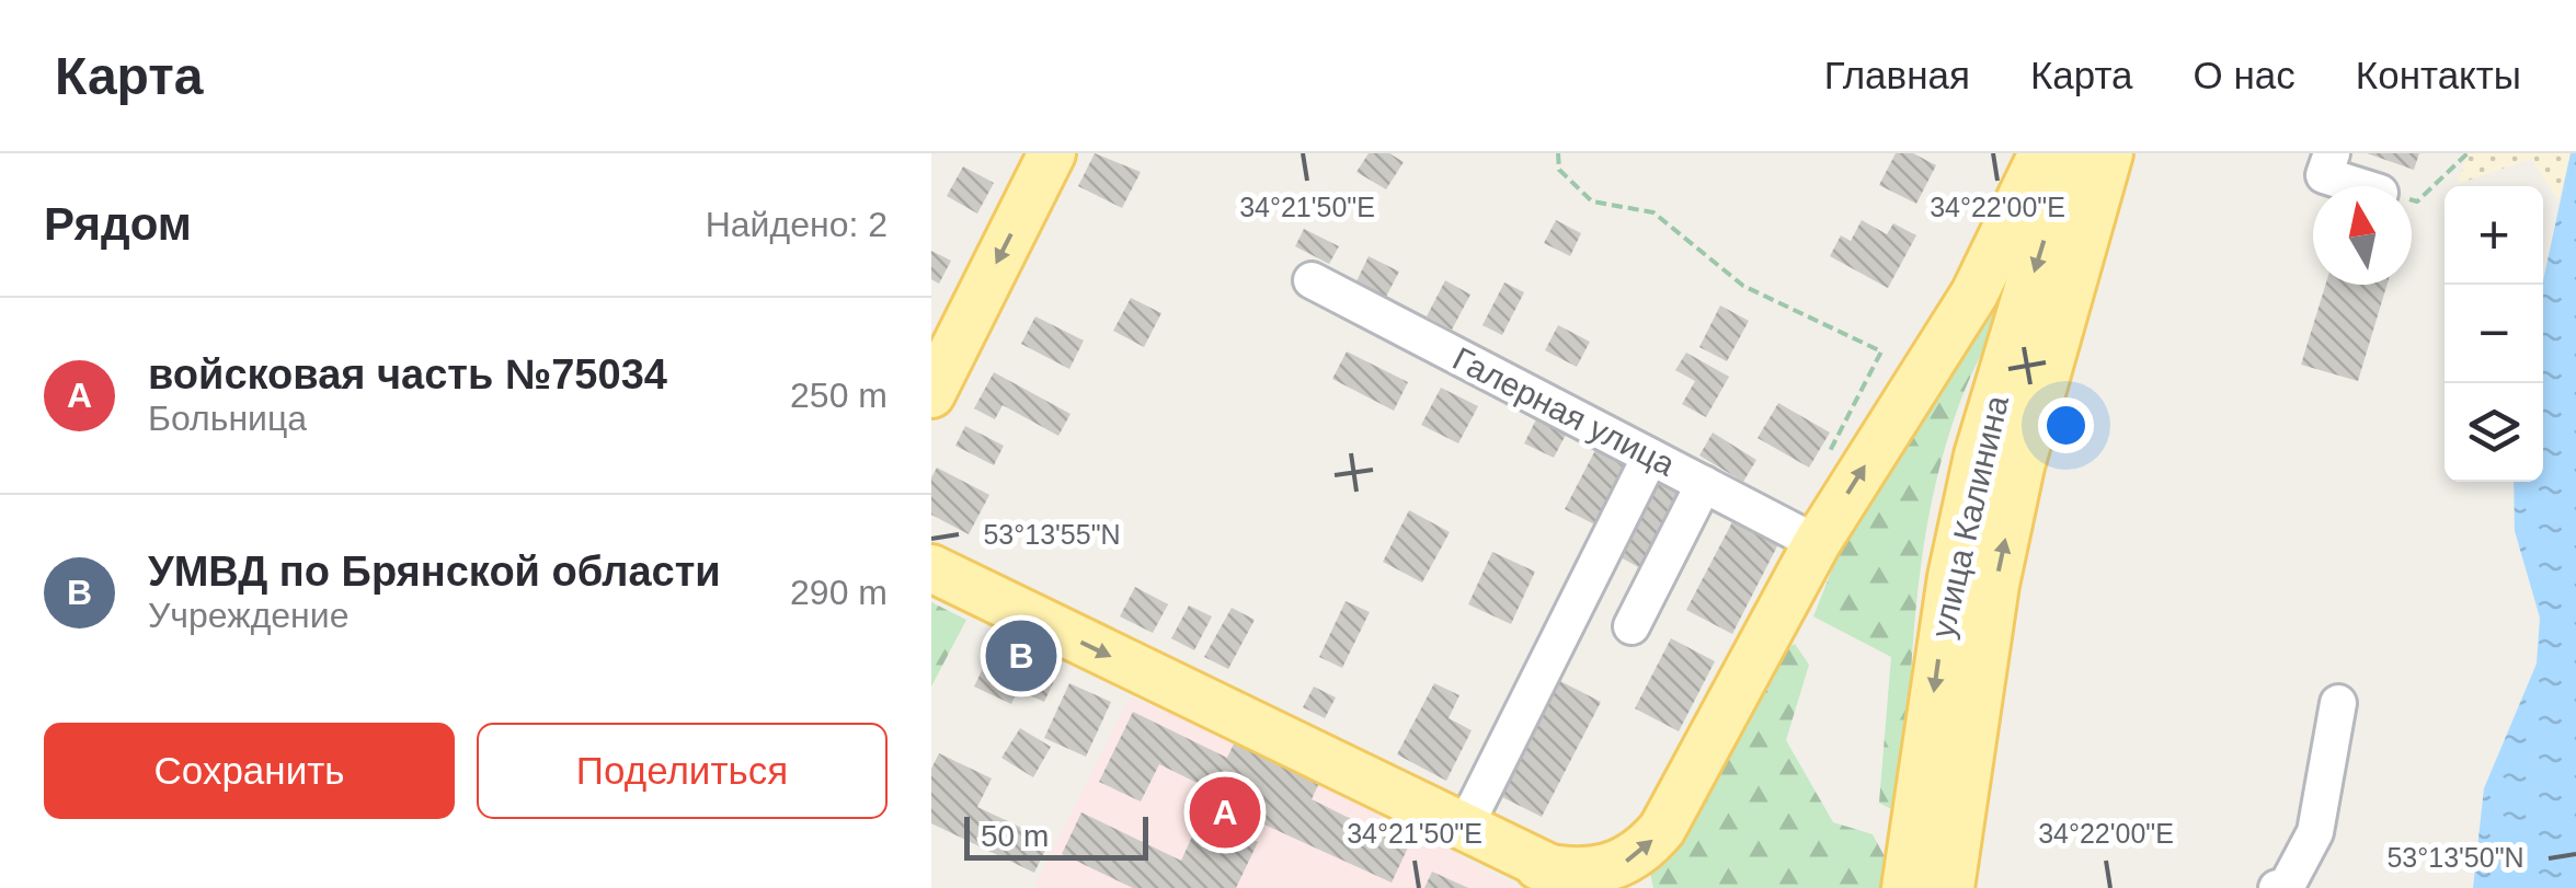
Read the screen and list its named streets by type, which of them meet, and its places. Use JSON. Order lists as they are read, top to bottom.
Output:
{
  "streets": {
    "main road": ["улица Калинина"],
    "street": ["Галерная улица"]
  },
  "scale_bar": "50 m",
  "north": "top",
  "page": {
    "header": "Карта",
    "nav": [
      "Главная",
      "Карта",
      "О нас",
      "Контакты"
    ],
    "heading": ["Рядом", "Найдено: 2"],
    "map_buttons": ["+", "−"],
    "list": [
      {
        "mark": "A",
        "name": "войсковая часть №75034",
        "note": "Больница",
        "value": "250 m"
      },
      {
        "mark": "B",
        "name": "УМВД по Брянской области",
        "note": "Учреждение",
        "value": "290 m"
      }
    ],
    "pins": ["B", "A"],
    "buttons": ["Сохранить", "Поделиться"],
    "scale": "50 m"
  },
  "coordinates": [
    "34°21'50\"E",
    "34°22'00\"E",
    "53°13'55\"N",
    "53°13'50\"N"
  ]
}
